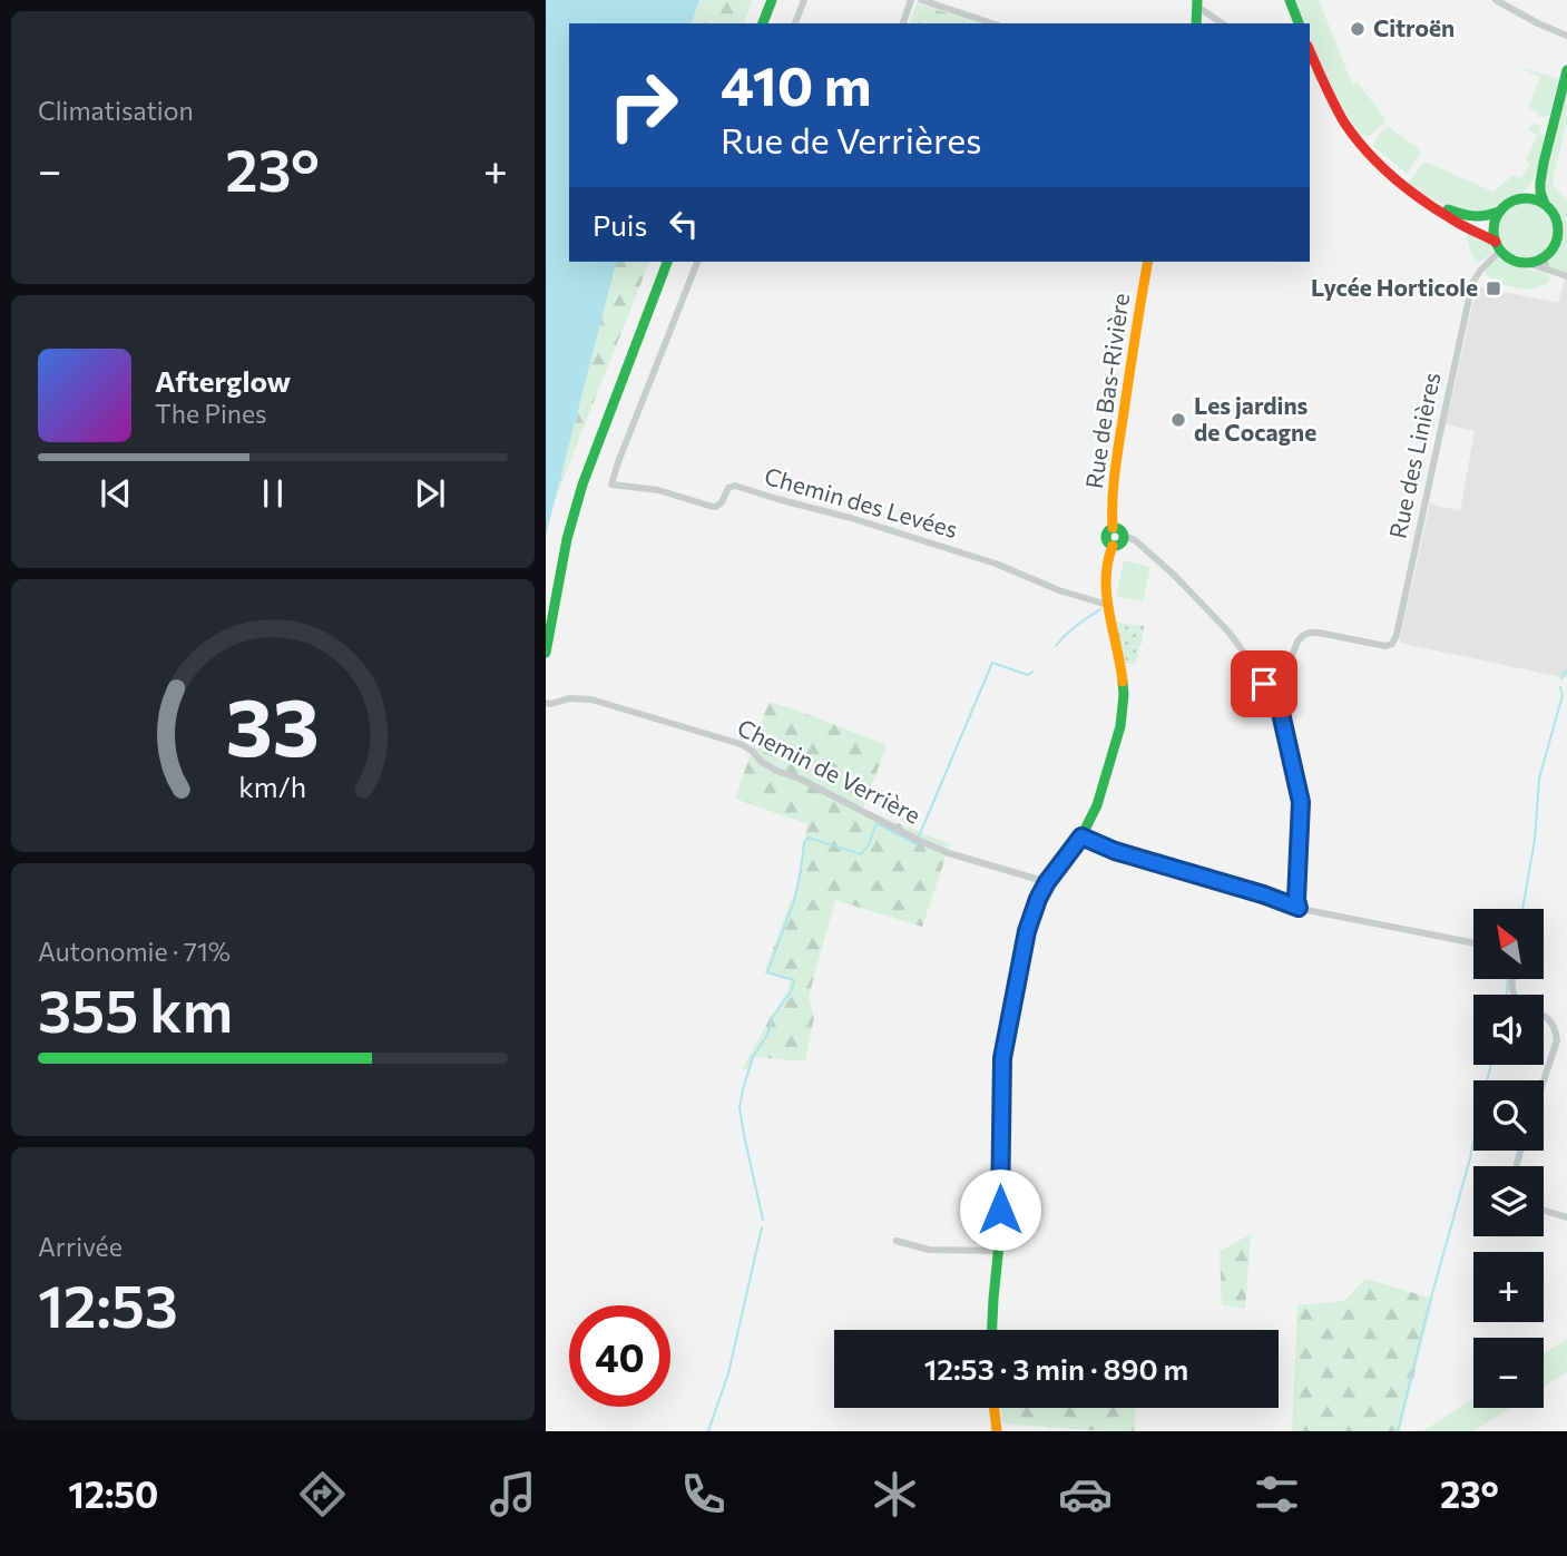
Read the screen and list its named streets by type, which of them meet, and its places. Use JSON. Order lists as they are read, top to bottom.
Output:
{
  "streets": {
    "street": [
      "Rue de Bas-Rivière",
      "Rue des Linières",
      "Chemin des Levées",
      "Chemin de Verrière"
    ]
  },
  "places": {
    "other": ["Citroën", "Les jardins de Cocagne"],
    "transit": ["Lycée Horticole"]
  },
  "north": "top left",
  "page": {
    "tile": [
      "Climatisation",
      ["Autonomie · 71%", "355 km"],
      ["Arrivée", "12:53"]
    ],
    "turn": ["410 m", "Rue de Verrières"],
    "heat": ["−", "23°", "+"],
    "then": "Puis",
    "song": ["Afterglow", "The Pines"],
    "map_buttons": ["+", "−"],
    "limit": "40",
    "trip": "12:53 · 3 min · 890 m",
    "tabs": ["12:50", "23°"],
    "gauge": ["33", "km/h"]
  }
}
